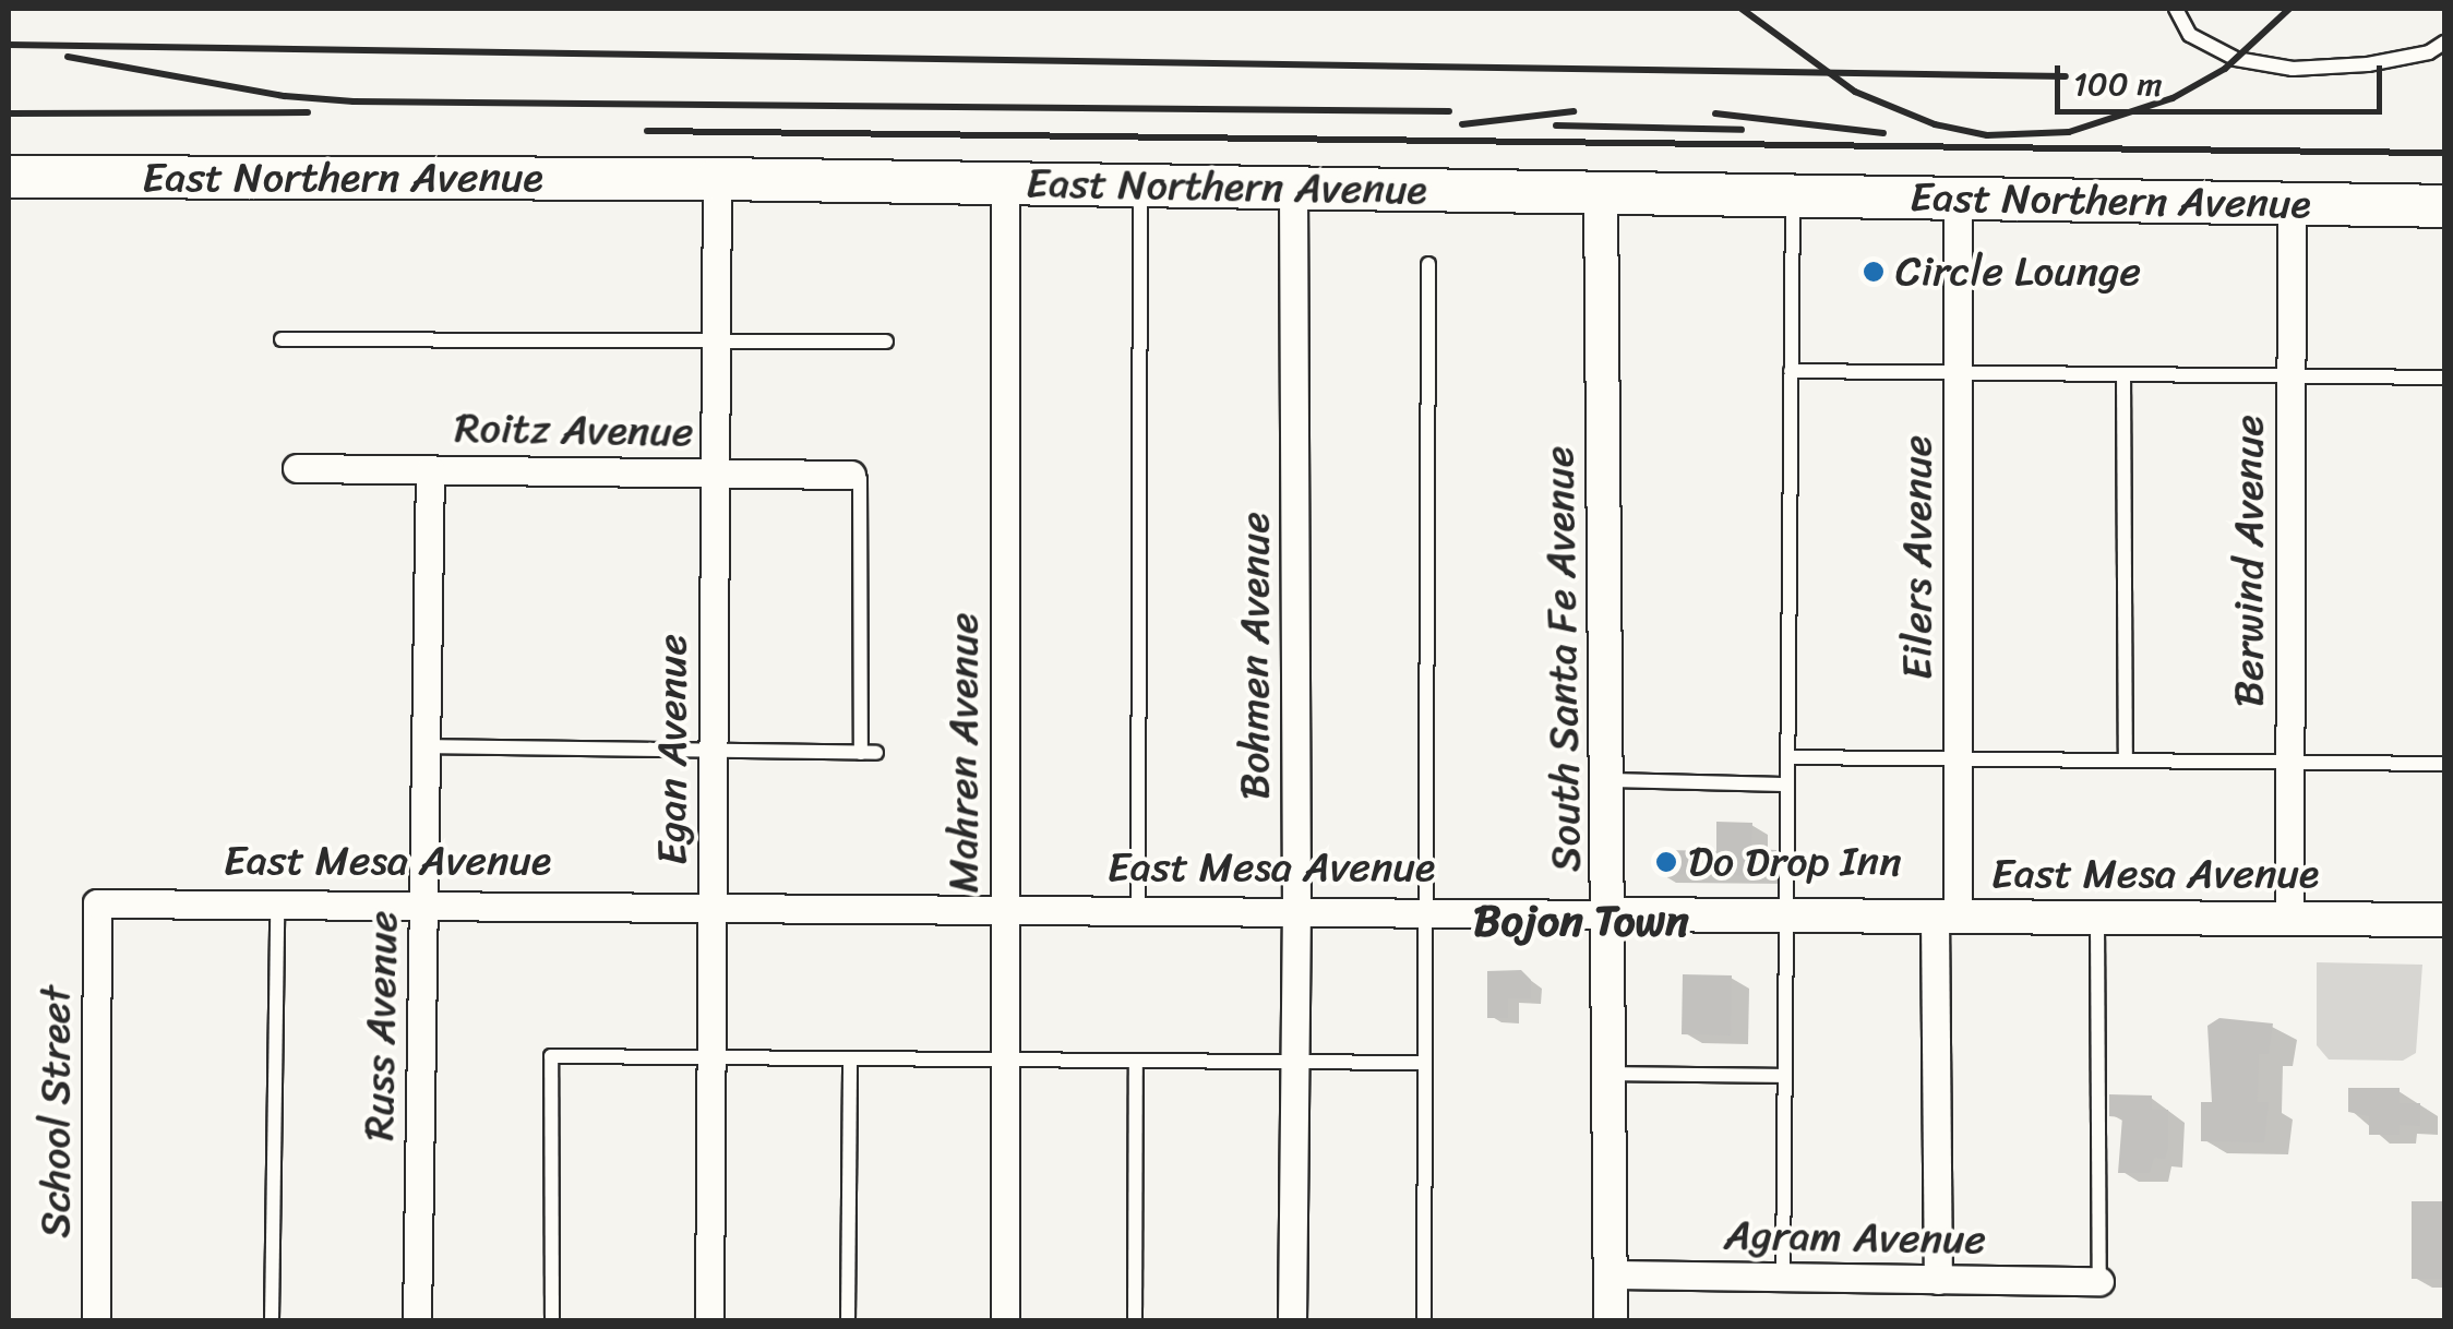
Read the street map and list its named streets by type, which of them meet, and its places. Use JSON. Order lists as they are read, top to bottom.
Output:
{
  "streets": {
    "main road": ["East Northern Avenue"],
    "street": [
      "Roitz Avenue",
      "Eilers Avenue",
      "Berwind Avenue",
      "Bohmen Avenue",
      "South Santa Fe Avenue",
      "Egan Avenue",
      "Mahren Avenue",
      "East Mesa Avenue",
      "Russ Avenue",
      "School Street",
      "Agram Avenue"
    ]
  },
  "crossings": [
    ["East Northern Avenue", "Eilers Avenue"],
    ["East Northern Avenue", "Berwind Avenue"],
    ["East Northern Avenue", "Bohmen Avenue"],
    ["East Northern Avenue", "South Santa Fe Avenue"],
    ["East Northern Avenue", "Egan Avenue"],
    ["East Northern Avenue", "Mahren Avenue"],
    ["Roitz Avenue", "Egan Avenue"],
    ["Roitz Avenue", "Russ Avenue"],
    ["Eilers Avenue", "East Mesa Avenue"],
    ["Eilers Avenue", "Agram Avenue"],
    ["Berwind Avenue", "East Mesa Avenue"],
    ["Bohmen Avenue", "East Mesa Avenue"],
    ["South Santa Fe Avenue", "East Mesa Avenue"],
    ["South Santa Fe Avenue", "Agram Avenue"],
    ["Egan Avenue", "East Mesa Avenue"],
    ["Mahren Avenue", "East Mesa Avenue"],
    ["East Mesa Avenue", "Russ Avenue"],
    ["East Mesa Avenue", "School Street"]
  ],
  "districts": ["Bojon Town"],
  "places": ["Circle Lounge", "Do Drop Inn"],
  "scale_bar": "100 m"
}
